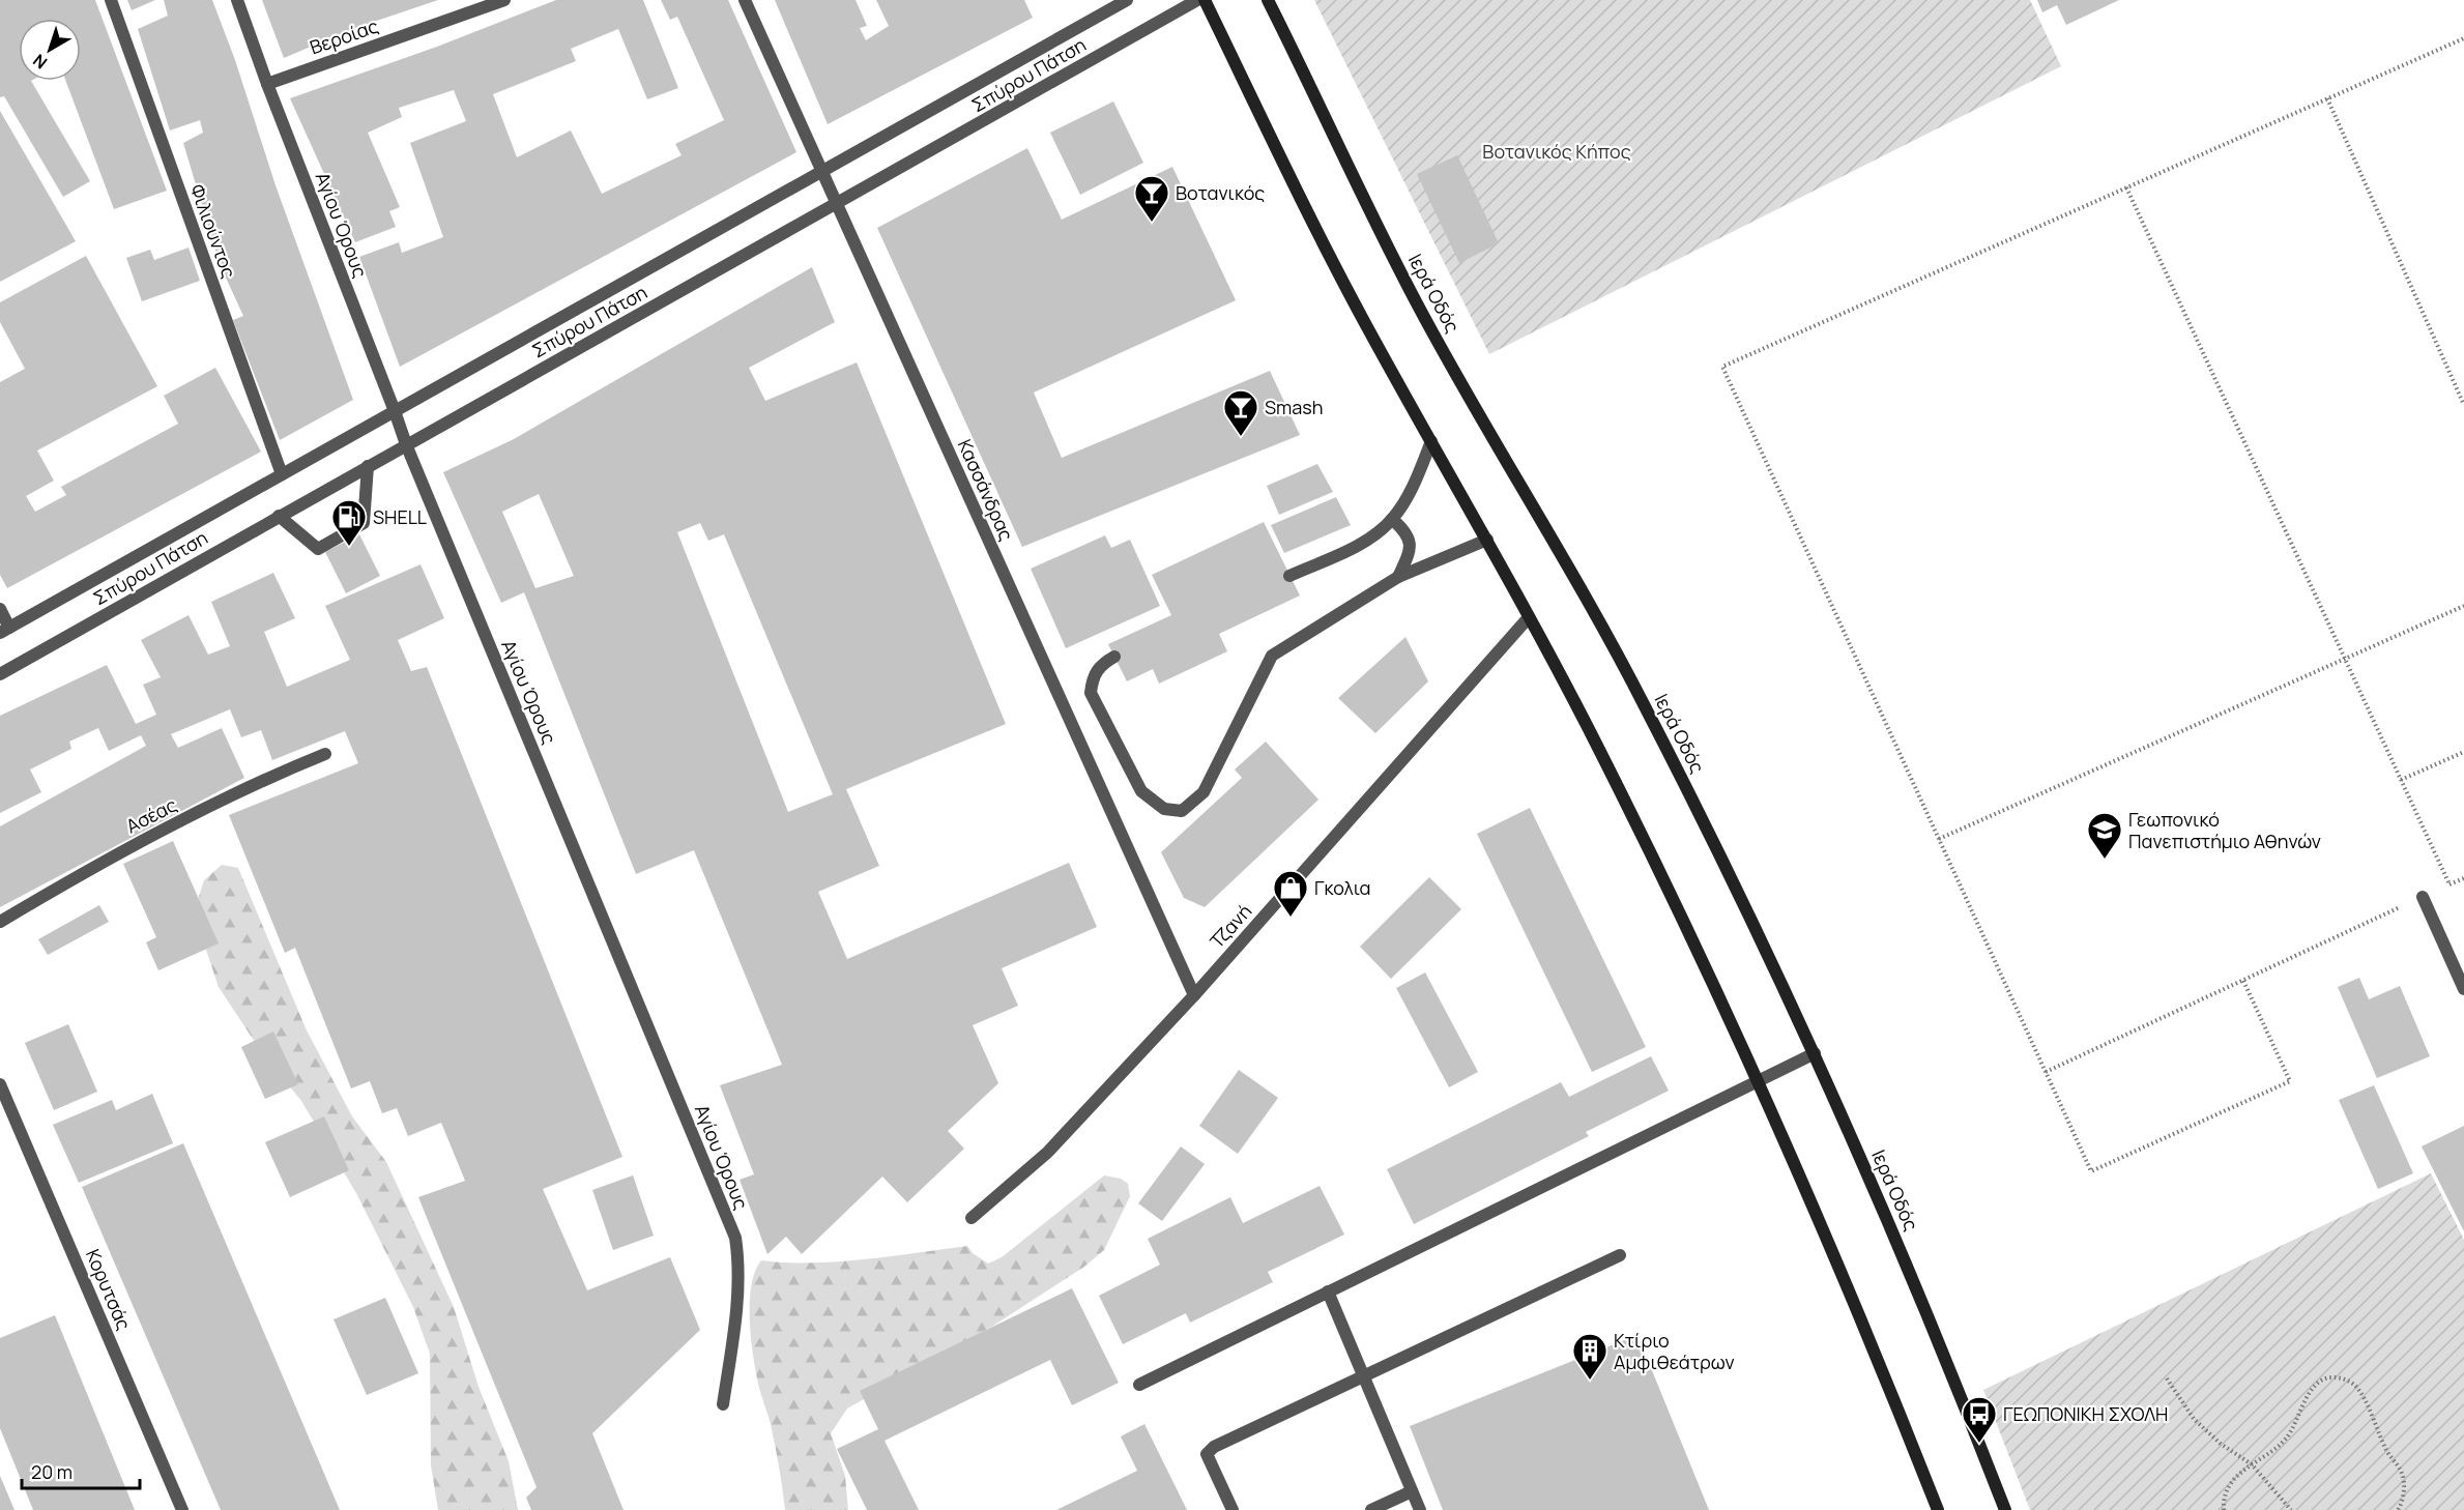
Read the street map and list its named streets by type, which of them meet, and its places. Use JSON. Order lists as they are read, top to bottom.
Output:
{
  "streets": {
    "main road": ["Ιερά Οδός"],
    "street": [
      "Βεροίας",
      "Σπύρου Πάτση",
      "Αγίου Όρους",
      "Φιλιούντος",
      "Κασσάνδρας",
      "Ασέας",
      "Τζανή",
      "Κορυτσάς"
    ]
  },
  "crossings": [
    ["Βεροίας", "Αγίου Όρους"],
    ["Σπύρου Πάτση", "Αγίου Όρους"],
    ["Σπύρου Πάτση", "Φιλιούντος"],
    ["Σπύρου Πάτση", "Κασσάνδρας"],
    ["Κασσάνδρας", "Τζανή"]
  ],
  "parks": ["Βοτανικός Κήπος"],
  "places": {
    "bar": ["Βοτανικός", "Smash"],
    "fuel station": ["SHELL"],
    "school or university": ["Γεωπονικό Πανεπιστήμιο Αθηνών"],
    "shop": ["Γκολια"],
    "building": ["Κτίριο Αμφιθεάτρων"],
    "bus stop": ["ΓΕΩΠΟΝΙΚΗ ΣΧΟΛΗ"]
  },
  "scale_bar": "20 m",
  "north": "bottom left"
}
